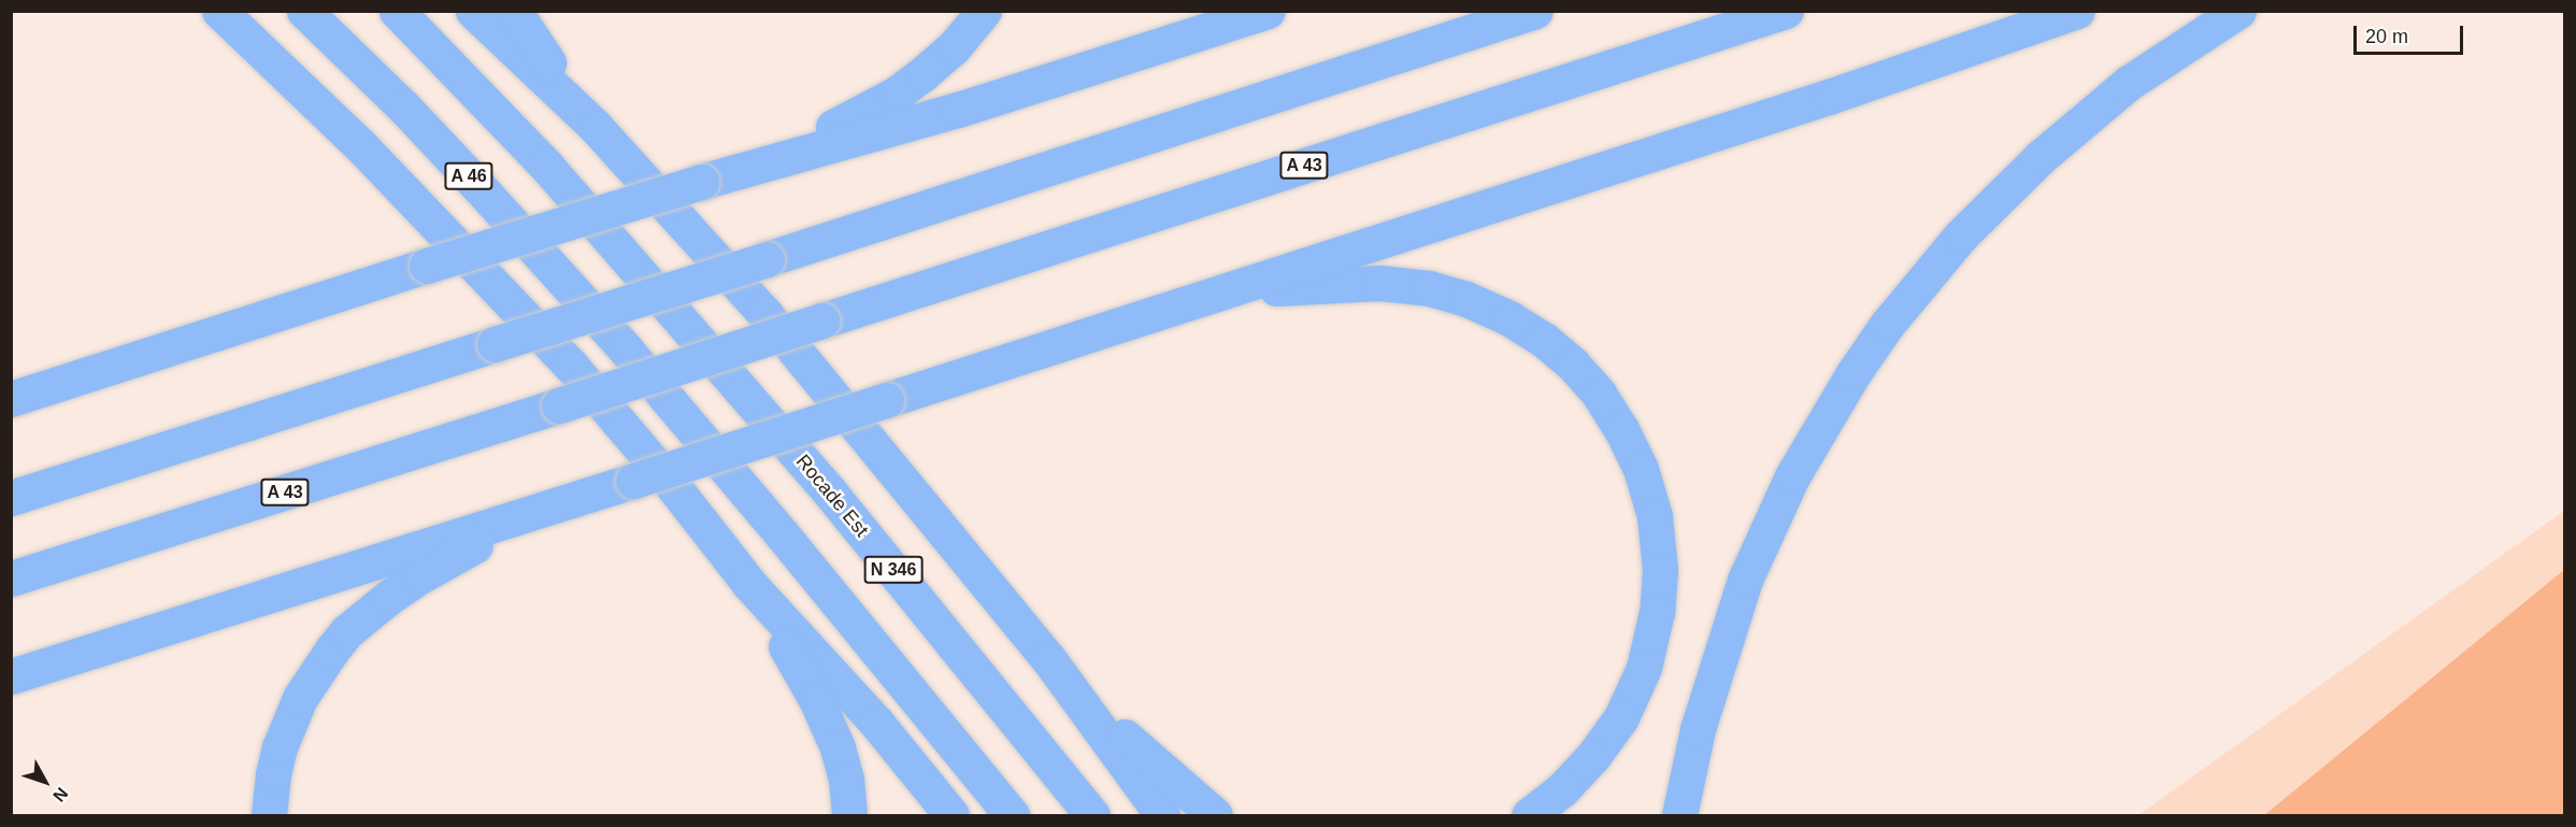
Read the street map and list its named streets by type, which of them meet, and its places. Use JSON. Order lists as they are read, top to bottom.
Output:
{
  "streets": {
    "highway": [
      "A 43",
      "A 46",
      "Rocade Est",
      "N 346"
    ]
  },
  "scale_bar": "20 m",
  "north": "bottom right"
}
